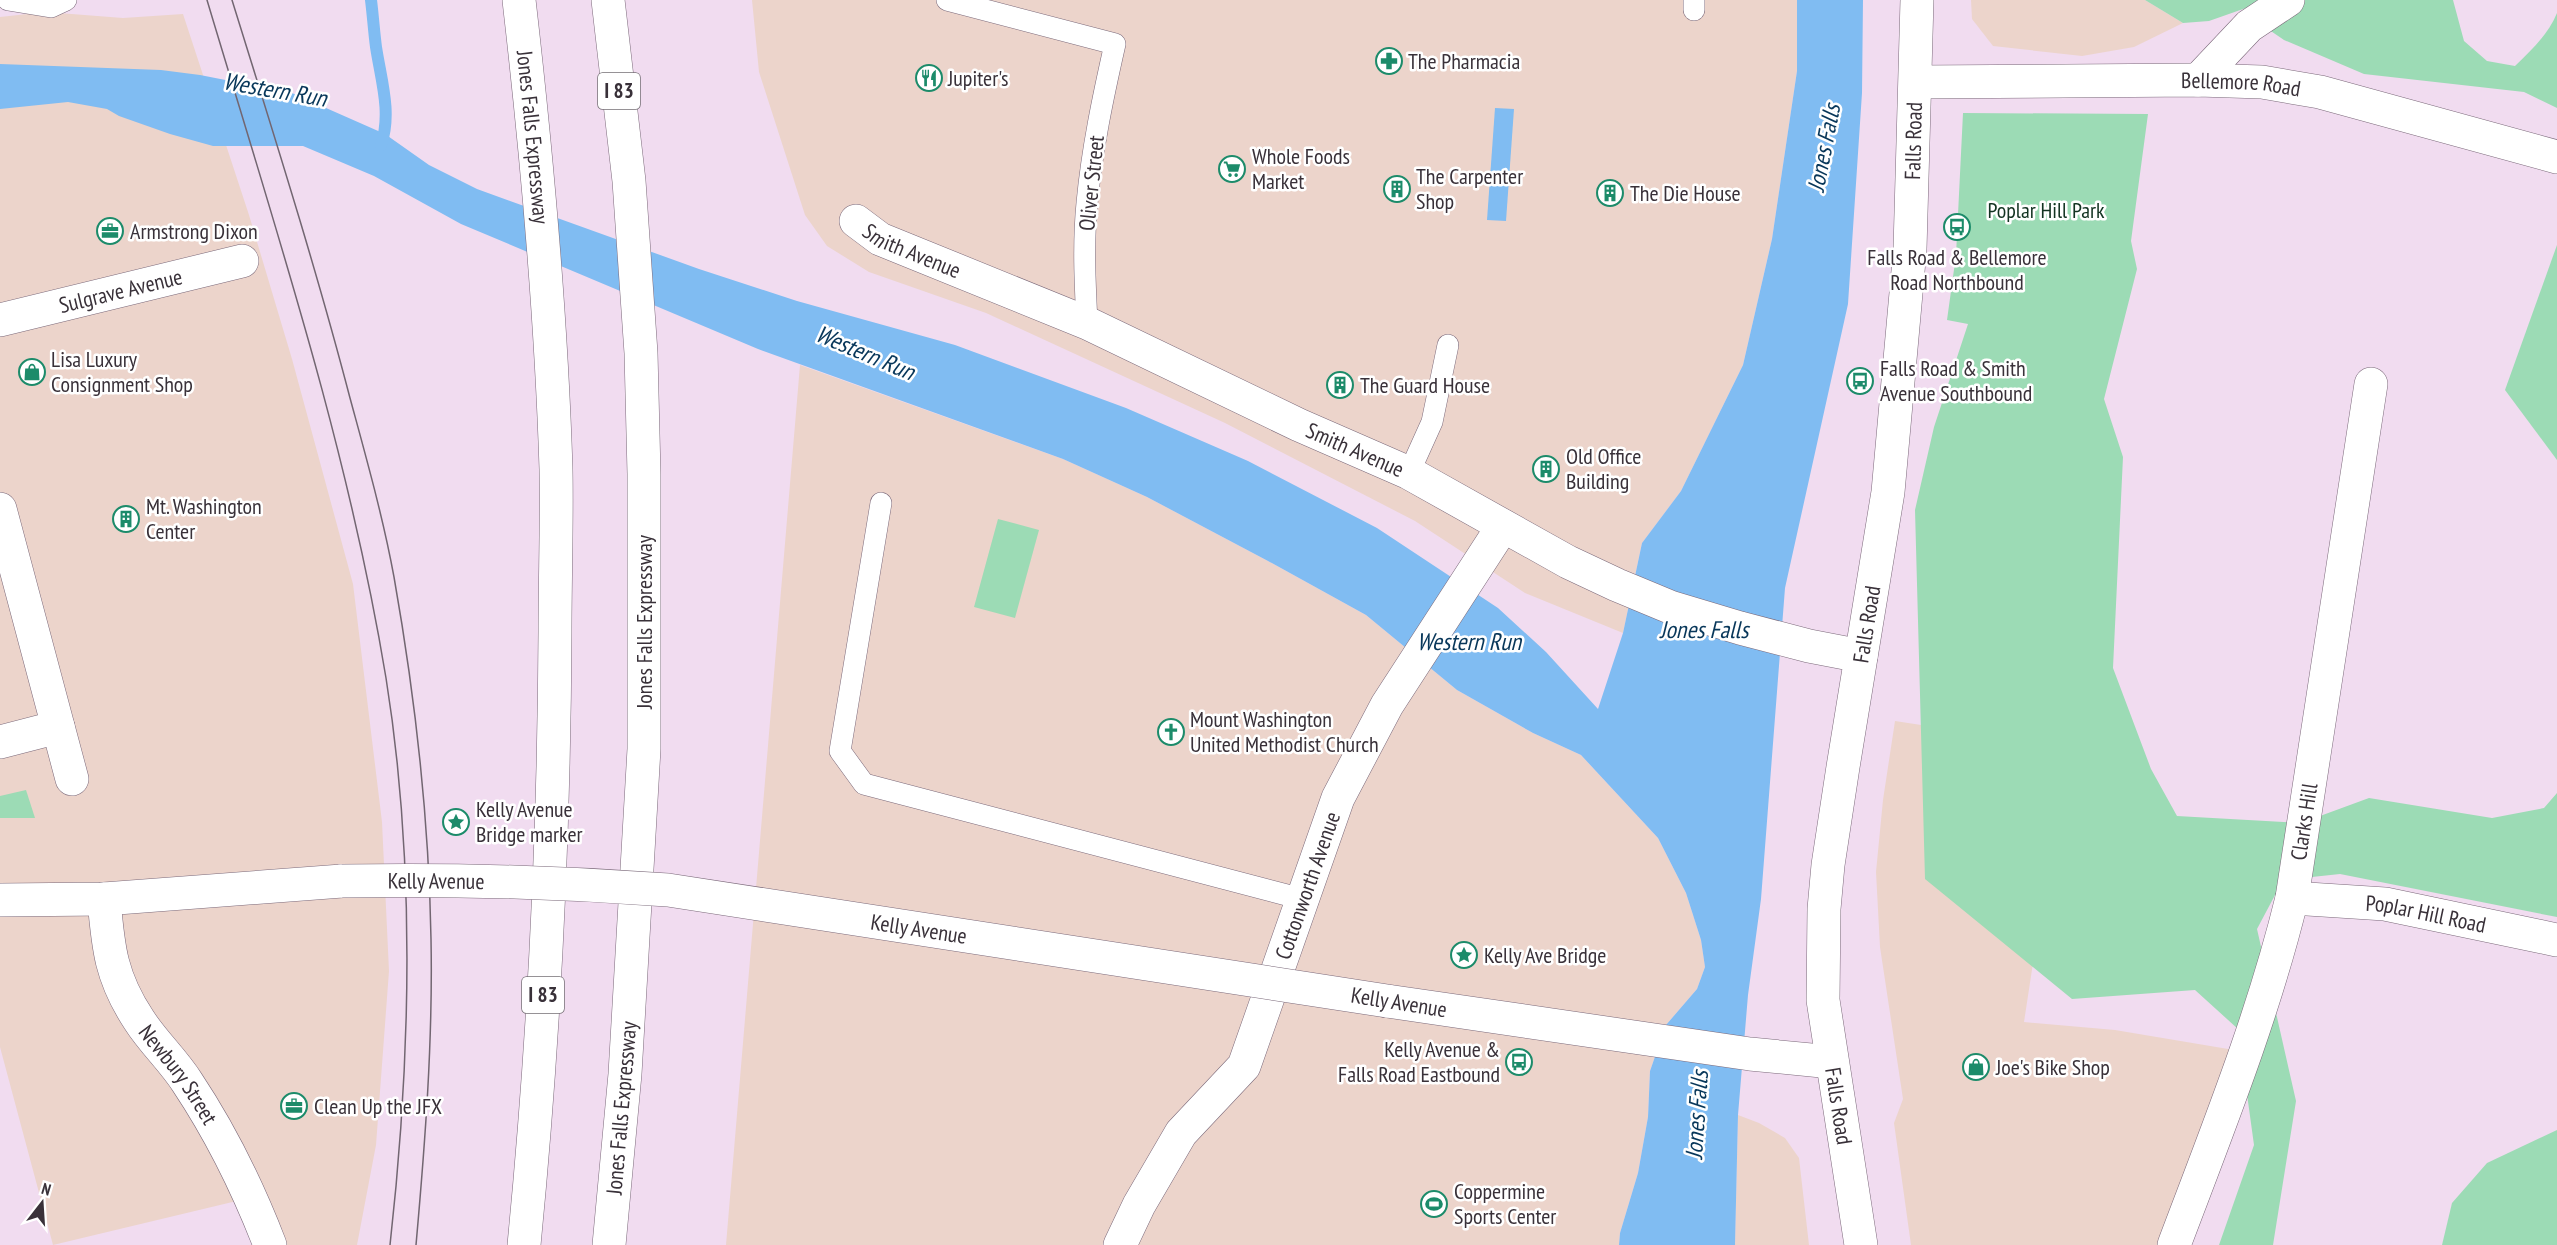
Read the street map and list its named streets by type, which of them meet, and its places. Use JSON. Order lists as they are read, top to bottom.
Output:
{
  "streets": {
    "main road": [
      "Bellemore Road",
      "I 83",
      "Jones Falls Expressway",
      "Falls Road",
      "Smith Avenue",
      "Sulgrave Avenue",
      "Clarks Hill",
      "Kelly Avenue",
      "Cottonworth Avenue",
      "Poplar Hill Road",
      "Newbury Street"
    ],
    "lane": ["Oliver Street"]
  },
  "crossings": [
    ["Bellemore Road", "Falls Road"],
    ["Falls Road", "Smith Avenue"],
    ["Falls Road", "Kelly Avenue"],
    ["Oliver Street", "Smith Avenue"],
    ["Smith Avenue", "Cottonworth Avenue"],
    ["Clarks Hill", "Poplar Hill Road"],
    ["Kelly Avenue", "Newbury Street"]
  ],
  "water": ["Western Run", "Jones Falls"],
  "parks": ["Poplar Hill Park"],
  "places": {
    "pharmacy": ["The Pharmacia"],
    "restaurant": ["Jupiter's"],
    "supermarket": ["Whole Foods Market"],
    "building": [
      "The Carpenter Shop",
      "The Die House",
      "The Guard House",
      "Old Office Building",
      "Mt. Washington Center"
    ],
    "bus stop": ["Falls Road & Bellemore Road Northbound", "Falls Road & Smith Avenue Southbound", "Kelly Avenue & Falls Road Eastbound"],
    "office": ["Armstrong Dixon", "Clean Up the JFX"],
    "shop": ["Lisa Luxury Consignment Shop", "Joe's Bike Shop"],
    "church": ["Mount Washington United Methodist Church"],
    "place": ["Kelly Avenue Bridge marker", "Kelly Ave Bridge"],
    "sports": ["Coppermine Sports Center"]
  },
  "north": "top"
}
